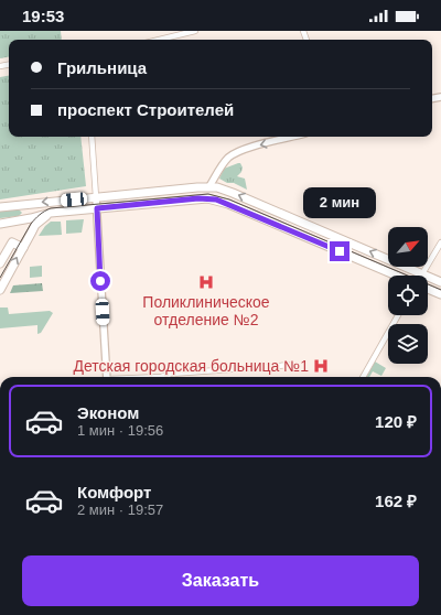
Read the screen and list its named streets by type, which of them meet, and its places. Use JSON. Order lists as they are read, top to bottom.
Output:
{
  "places": {
    "hospital": ["Поликлиническое отделение №2", "Детская городская больница №1"]
  },
  "north": "top right",
  "page": {
    "status": "19:53",
    "banner": ["Грильница", "проспект Строителей"],
    "bubble": "2 мин",
    "list": [
      {
        "name": "Эконом",
        "note": "1 мин · 19:56",
        "value": "120 ₽"
      },
      {
        "name": "Комфорт",
        "note": "2 мин · 19:57",
        "value": "162 ₽"
      }
    ],
    "buttons": "Заказать"
  }
}
